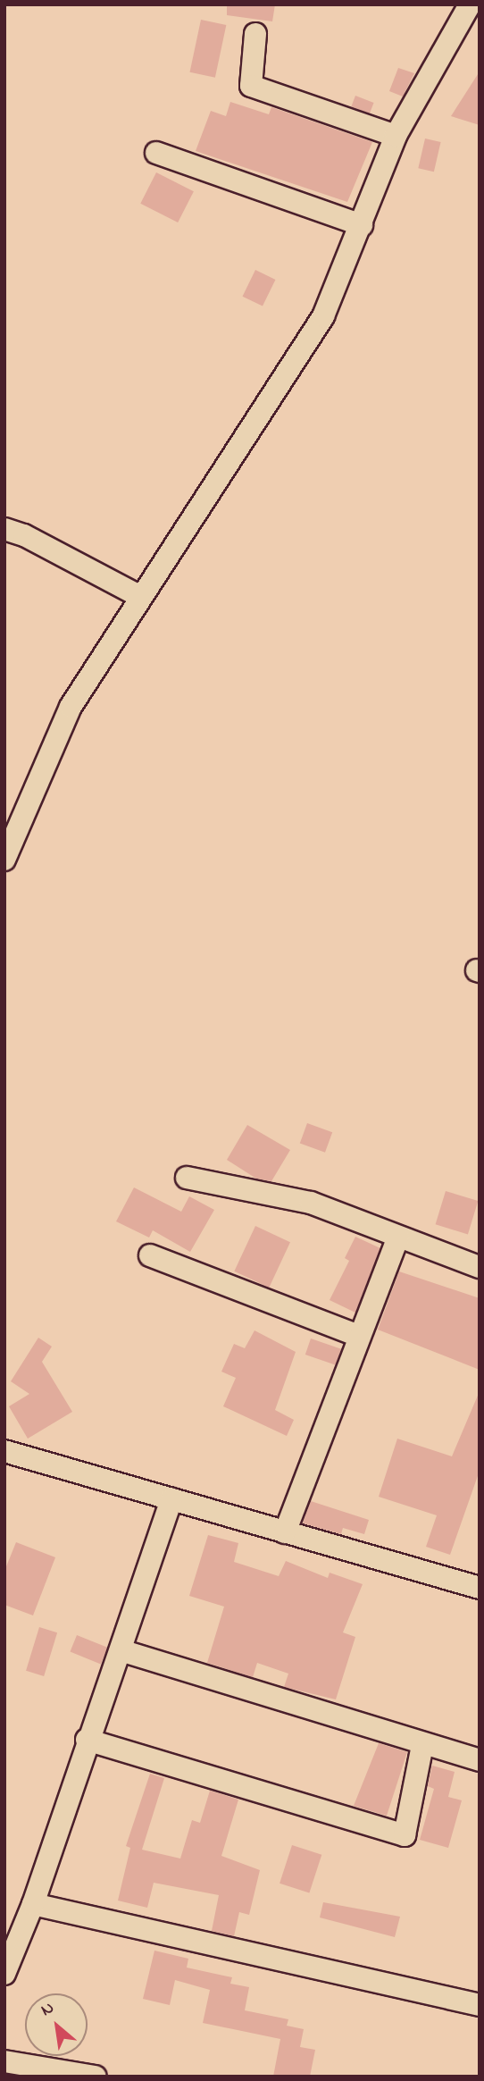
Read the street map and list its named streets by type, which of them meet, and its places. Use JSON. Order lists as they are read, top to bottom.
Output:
{
  "north": "top left"
}
